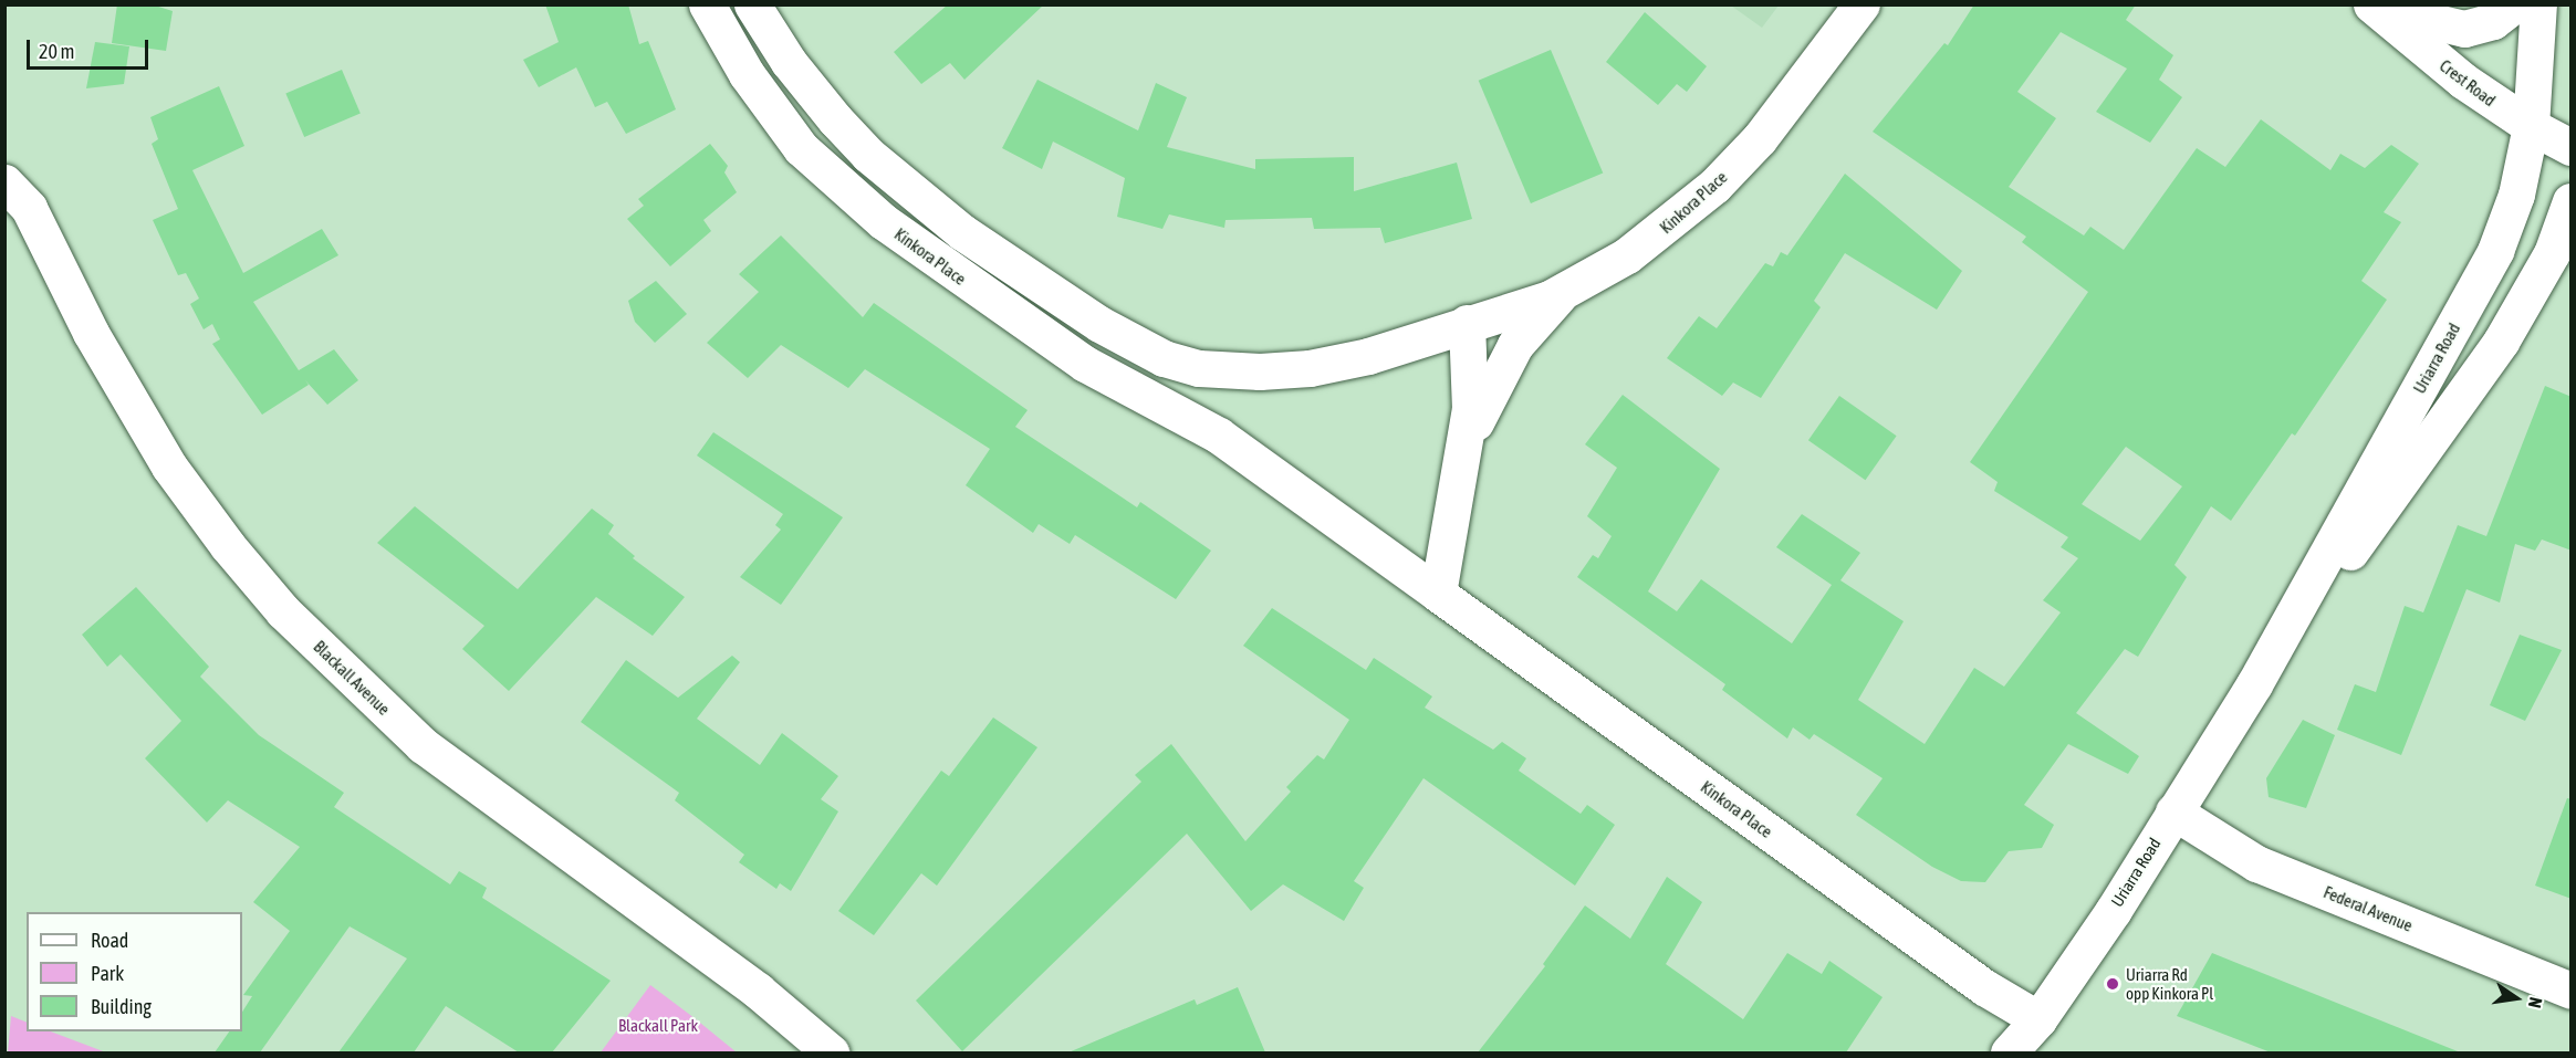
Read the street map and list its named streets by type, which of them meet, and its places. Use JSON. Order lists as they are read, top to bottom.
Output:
{
  "streets": {
    "street": [
      "Crest Road",
      "Kinkora Place",
      "Uriarra Road",
      "Blackall Avenue",
      "Federal Avenue"
    ]
  },
  "crossings": [
    ["Crest Road", "Uriarra Road"],
    ["Kinkora Place", "Uriarra Road"],
    ["Uriarra Road", "Federal Avenue"]
  ],
  "parks": ["Blackall Park"],
  "places": ["Uriarra Rd opp Kinkora Pl"],
  "legend": ["Road", "Park", "Building"],
  "scale_bar": "20 m",
  "north": "right"
}
